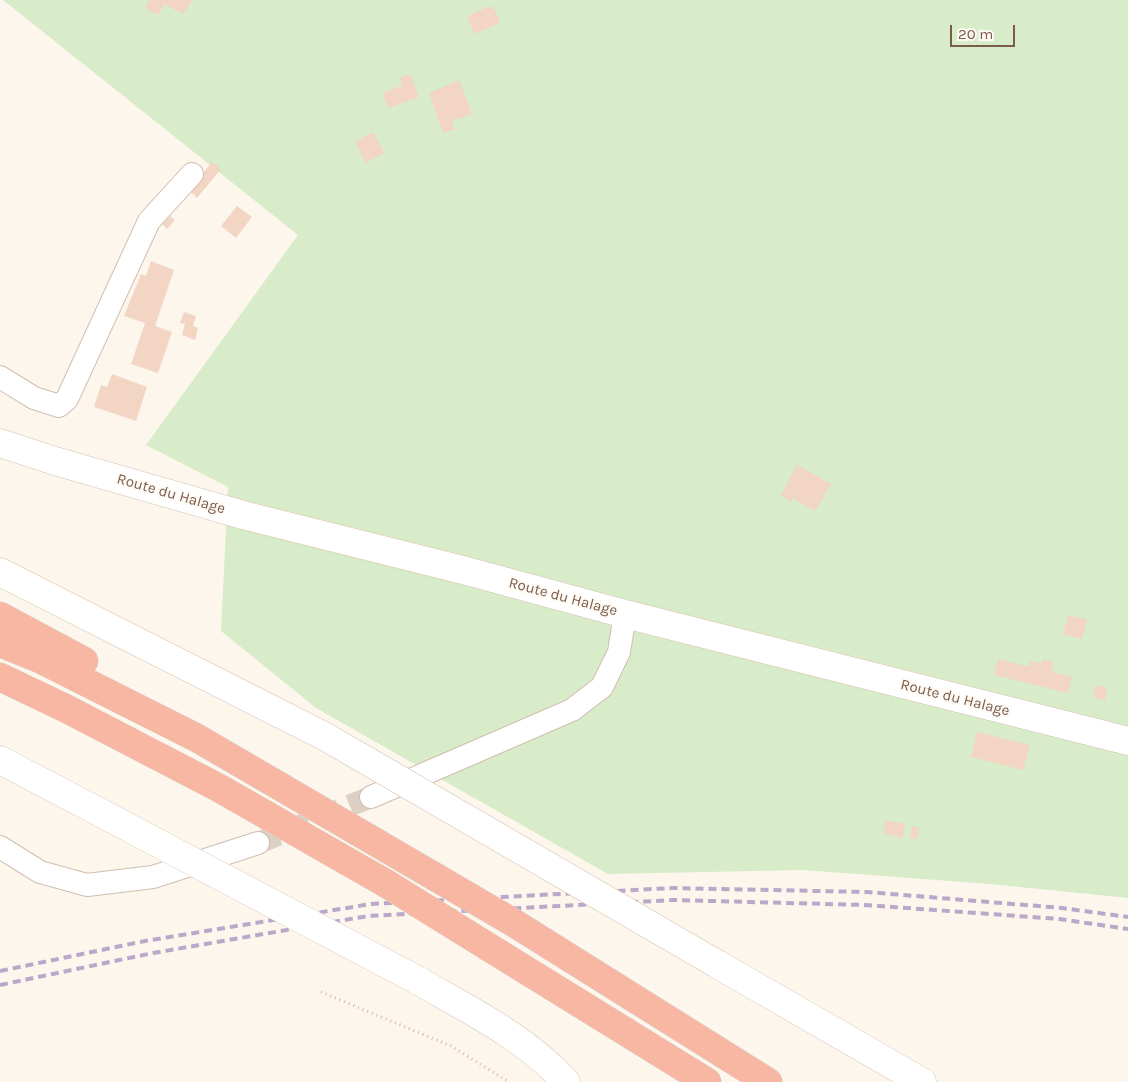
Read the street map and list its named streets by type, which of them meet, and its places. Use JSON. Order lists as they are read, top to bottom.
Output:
{
  "streets": {
    "main road": ["Route du Halage"]
  },
  "scale_bar": "20 m"
}
